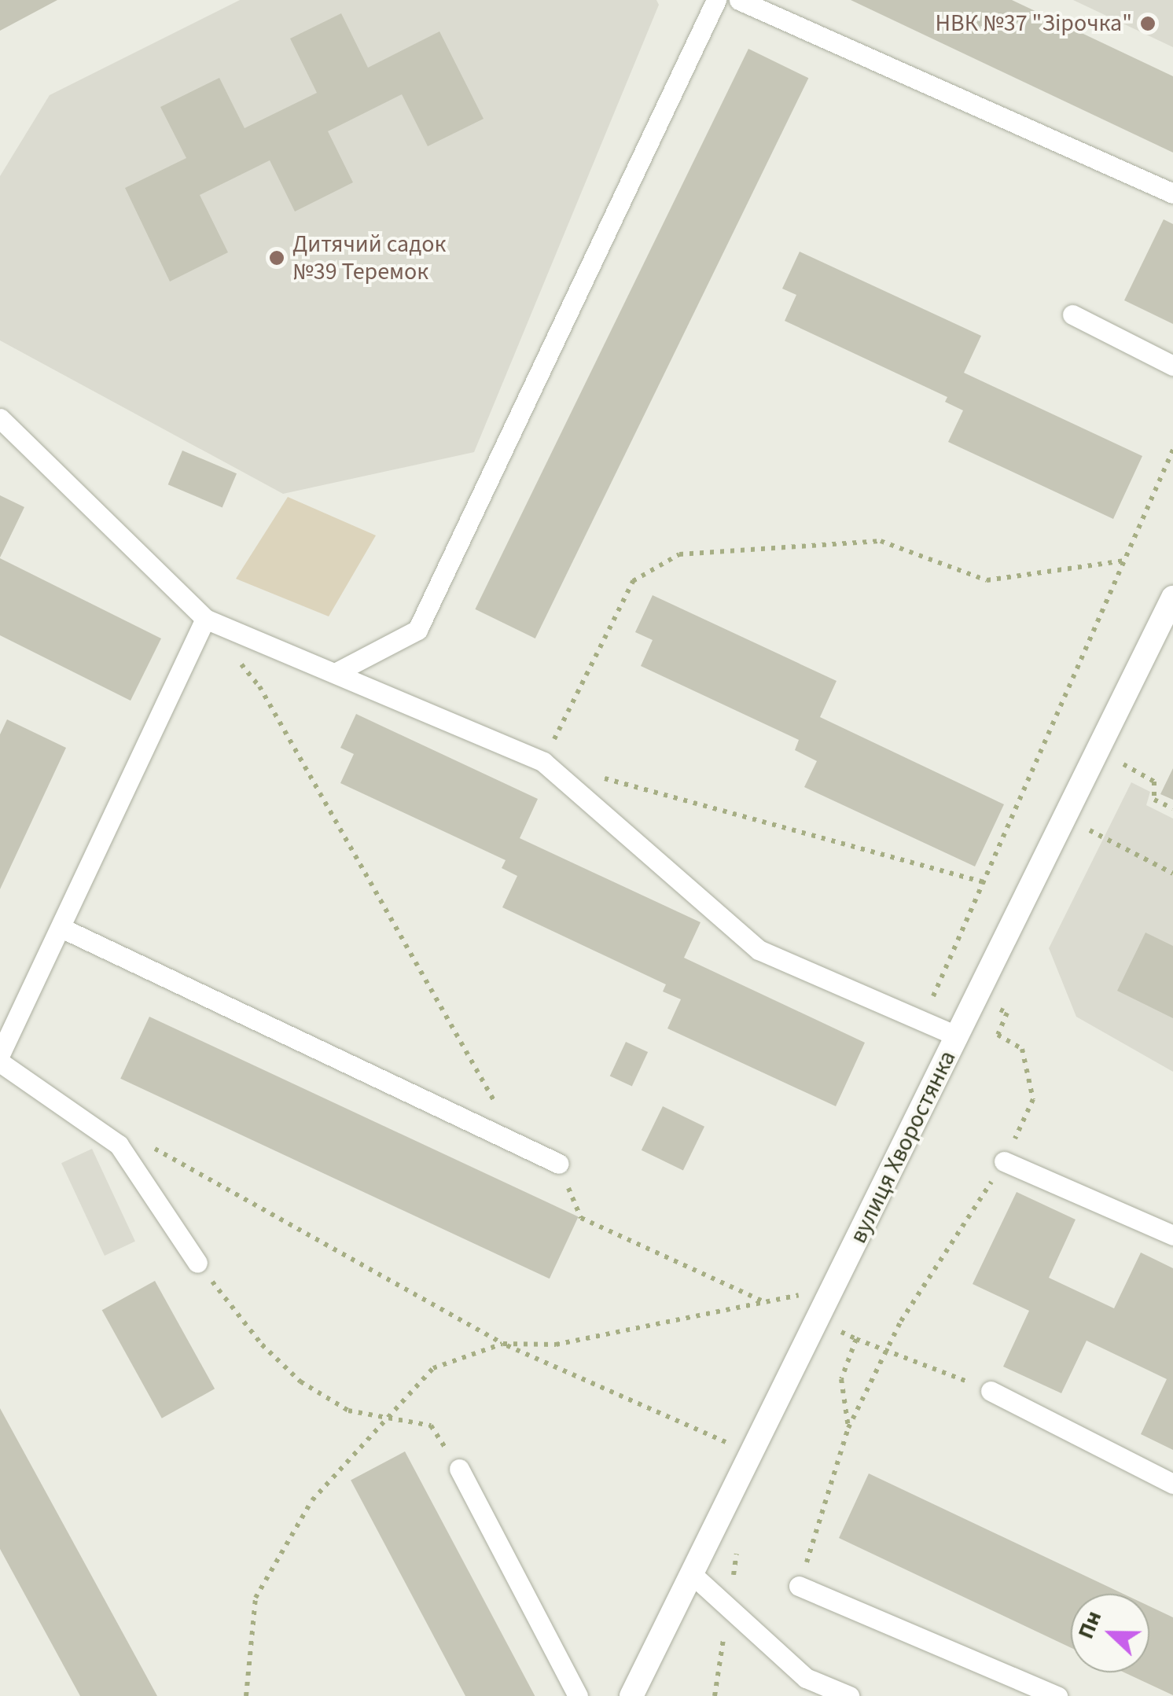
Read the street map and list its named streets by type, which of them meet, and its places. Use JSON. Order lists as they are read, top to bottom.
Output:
{
  "streets": {
    "street": ["вулиця Хворостянка"]
  },
  "places": ["НВК №37 \"Зірочка\"", "Дитячий садок №39 Теремок"],
  "north": "left"
}
